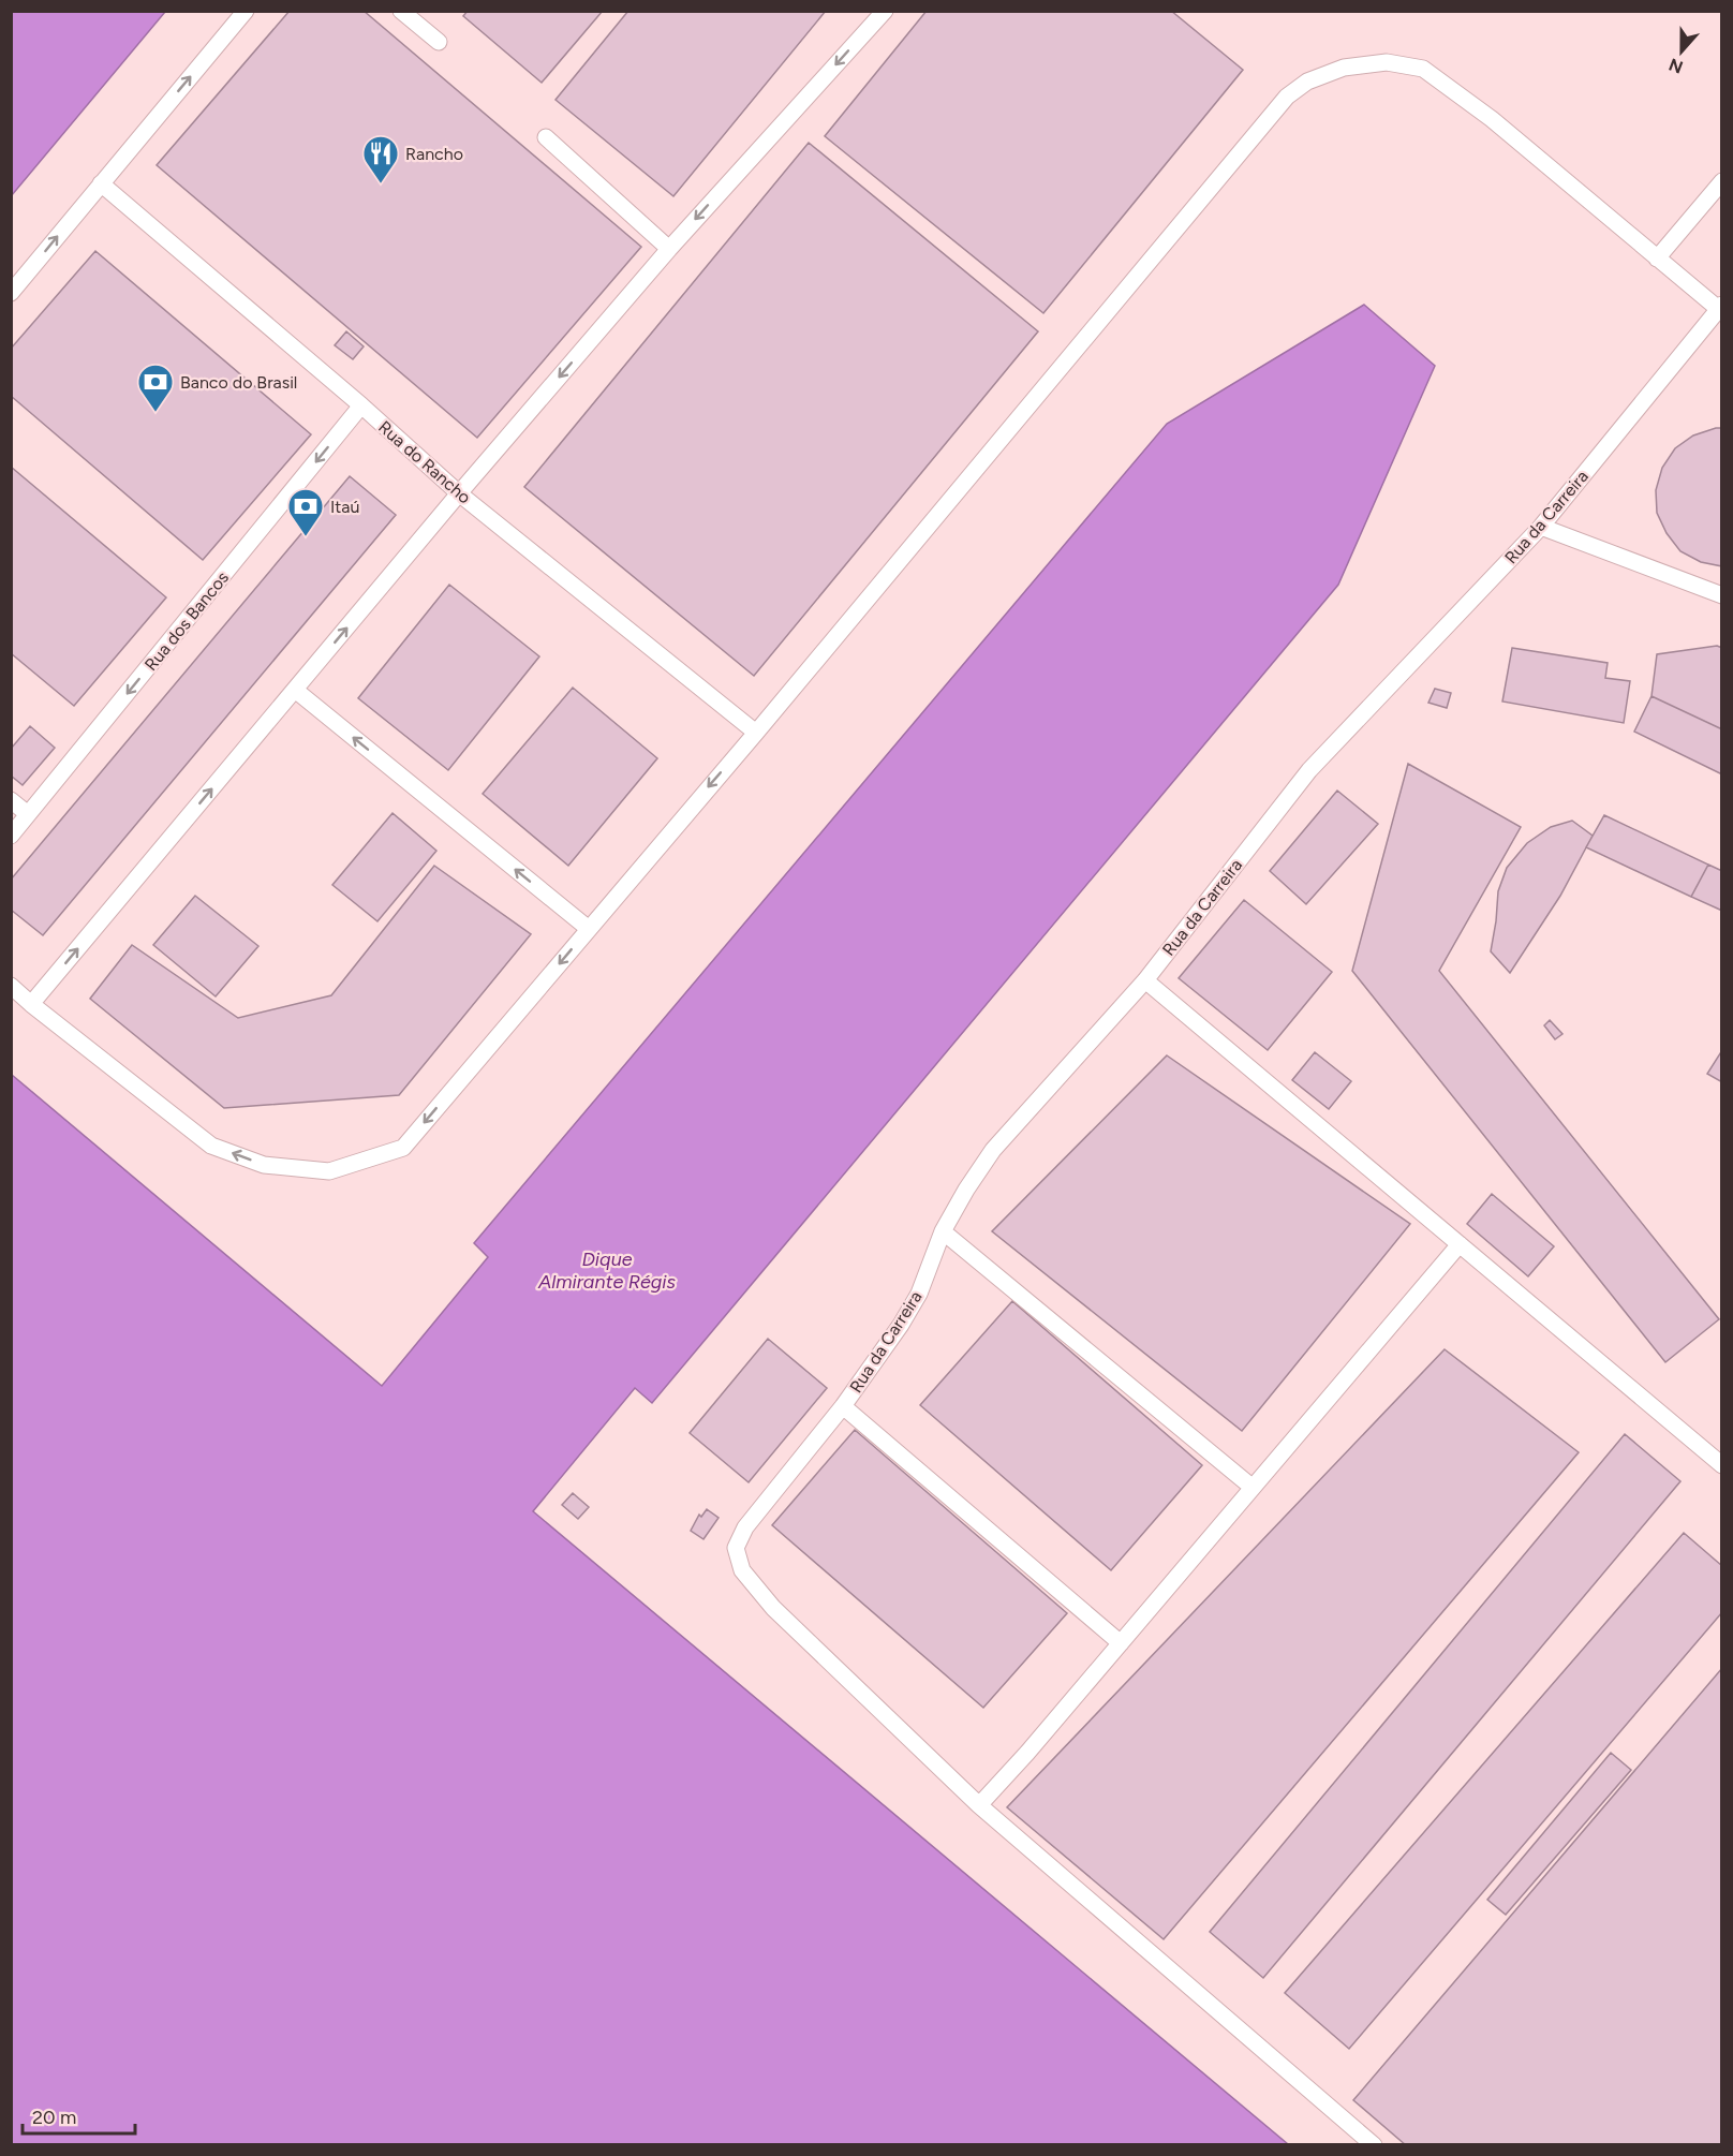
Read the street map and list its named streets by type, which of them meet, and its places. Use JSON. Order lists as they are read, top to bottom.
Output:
{
  "streets": {
    "lane": ["Rua do Rancho", "Rua da Carreira", "Rua dos Bancos"]
  },
  "crossings": [
    ["Rua do Rancho", "Rua dos Bancos"]
  ],
  "water": ["Dique Almirante Régis"],
  "places": {
    "restaurant": ["Rancho"],
    "bank": ["Banco do Brasil", "Itaú"]
  },
  "scale_bar": "20 m",
  "north": "bottom"
}
